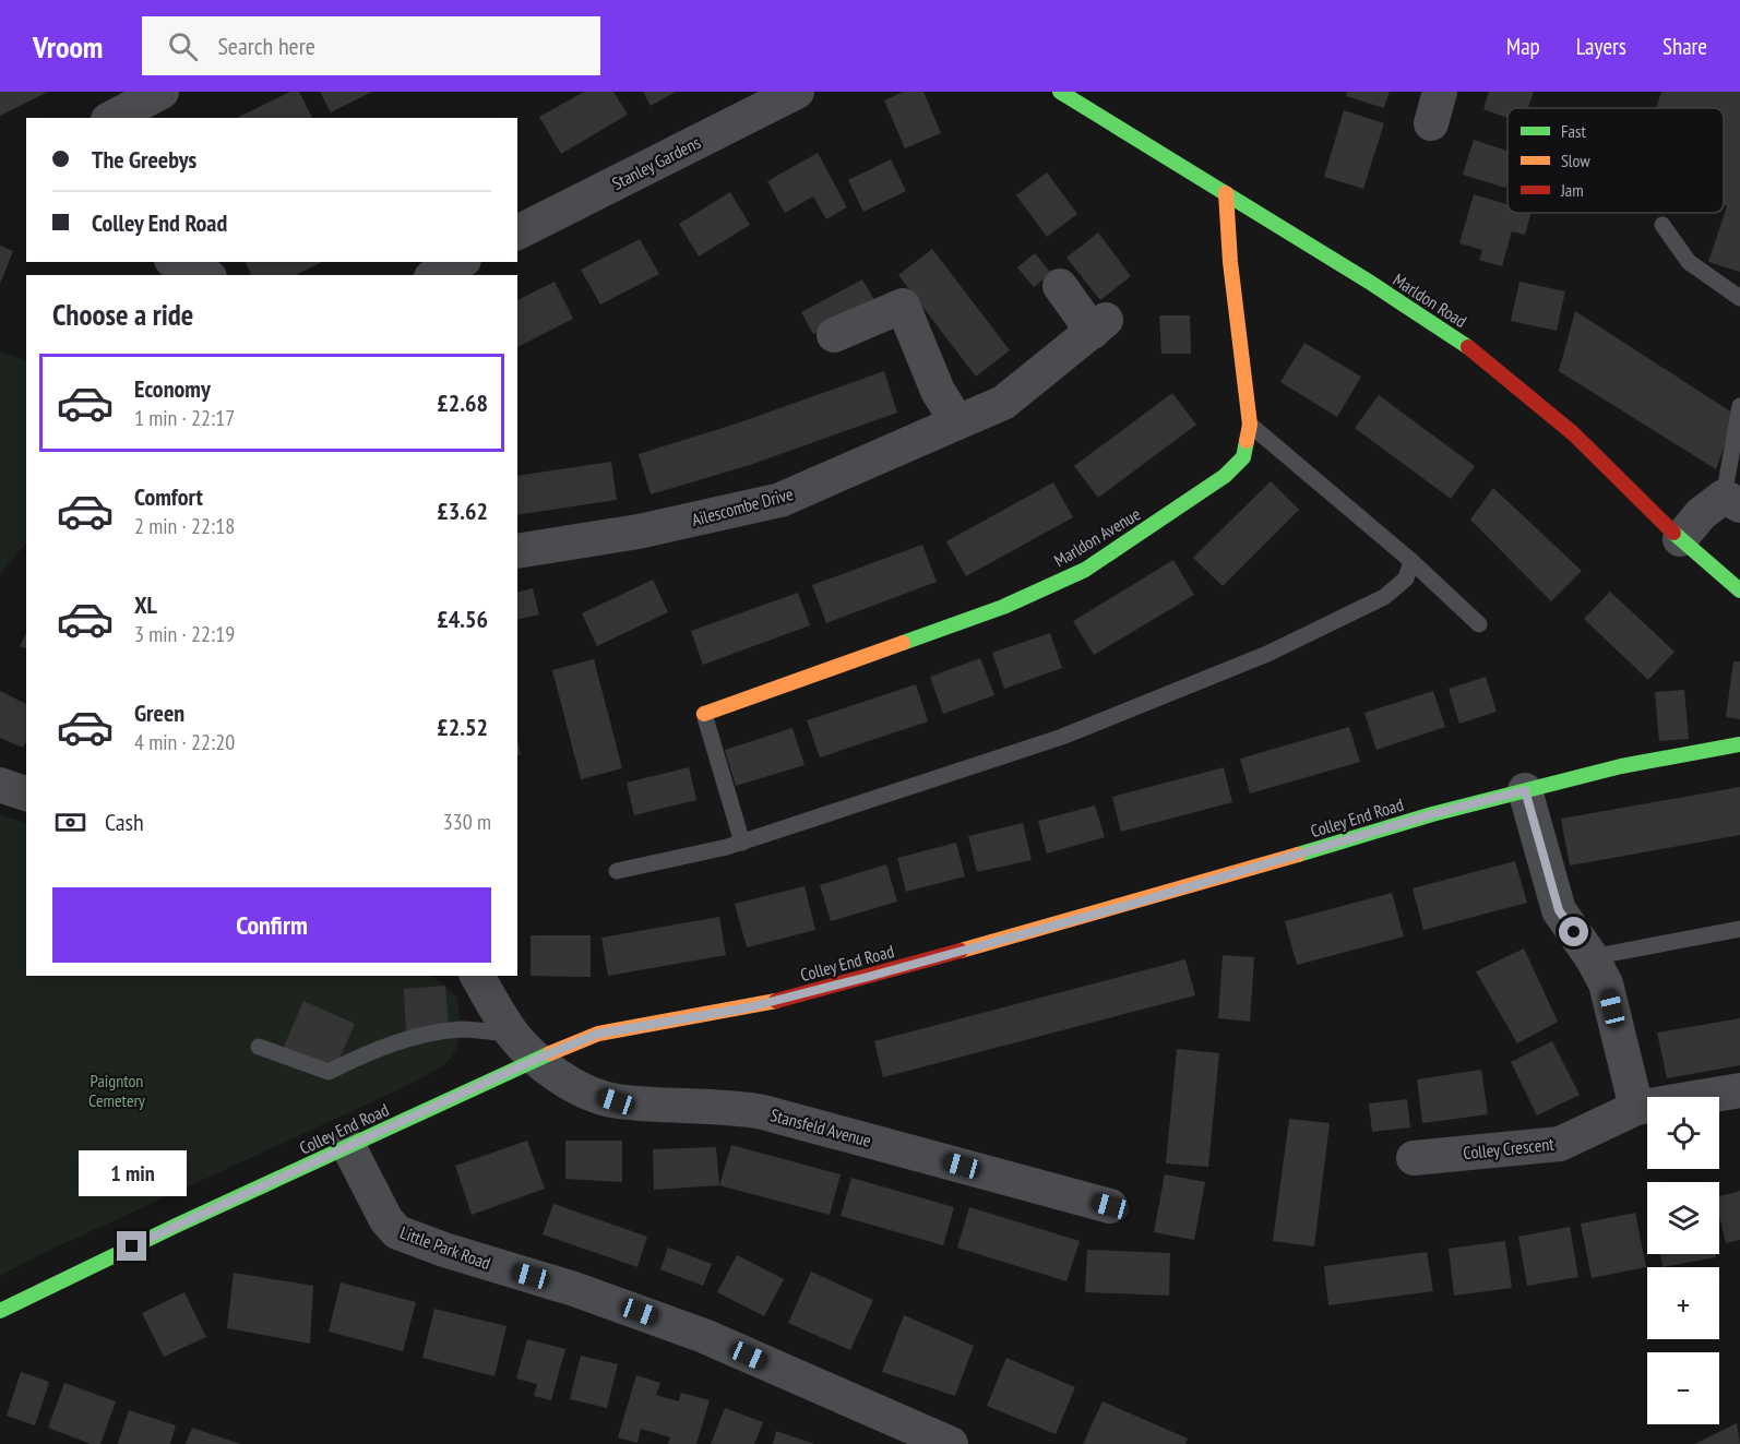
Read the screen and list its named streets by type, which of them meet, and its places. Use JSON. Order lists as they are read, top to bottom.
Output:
{
  "streets": {
    "street": [
      "Stanley Gardens",
      "Marldon Road",
      "Ailescombe Drive",
      "Marldon Avenue",
      "Colley End Road",
      "Stansfeld Avenue",
      "Colley Crescent",
      "Little Park Road"
    ]
  },
  "crossings": [
    ["Marldon Road", "Marldon Avenue"],
    ["Colley End Road", "Stansfeld Avenue"],
    ["Colley End Road", "Little Park Road"]
  ],
  "parks": ["Paignton Cemetery"],
  "legend": ["Fast", "Slow", "Jam"],
  "page": {
    "header": "Vroom",
    "search": "Search here",
    "nav": ["Map", "Layers", "Share"],
    "banner": ["The Greebys", "Colley End Road"],
    "heading": "Choose a ride",
    "list": [
      {
        "name": "Economy",
        "note": "1 min · 22:17",
        "value": "£2.68"
      },
      {
        "name": "Comfort",
        "note": "2 min · 22:18",
        "value": "£3.62"
      },
      {
        "name": "XL",
        "note": "3 min · 22:19",
        "value": "£4.56"
      },
      {
        "name": "Green",
        "note": "4 min · 22:20",
        "value": "£2.52"
      }
    ],
    "pay": ["Cash", "330 m"],
    "buttons": "Confirm",
    "map_buttons": ["+", "−"],
    "bubble": "1 min"
  }
}
